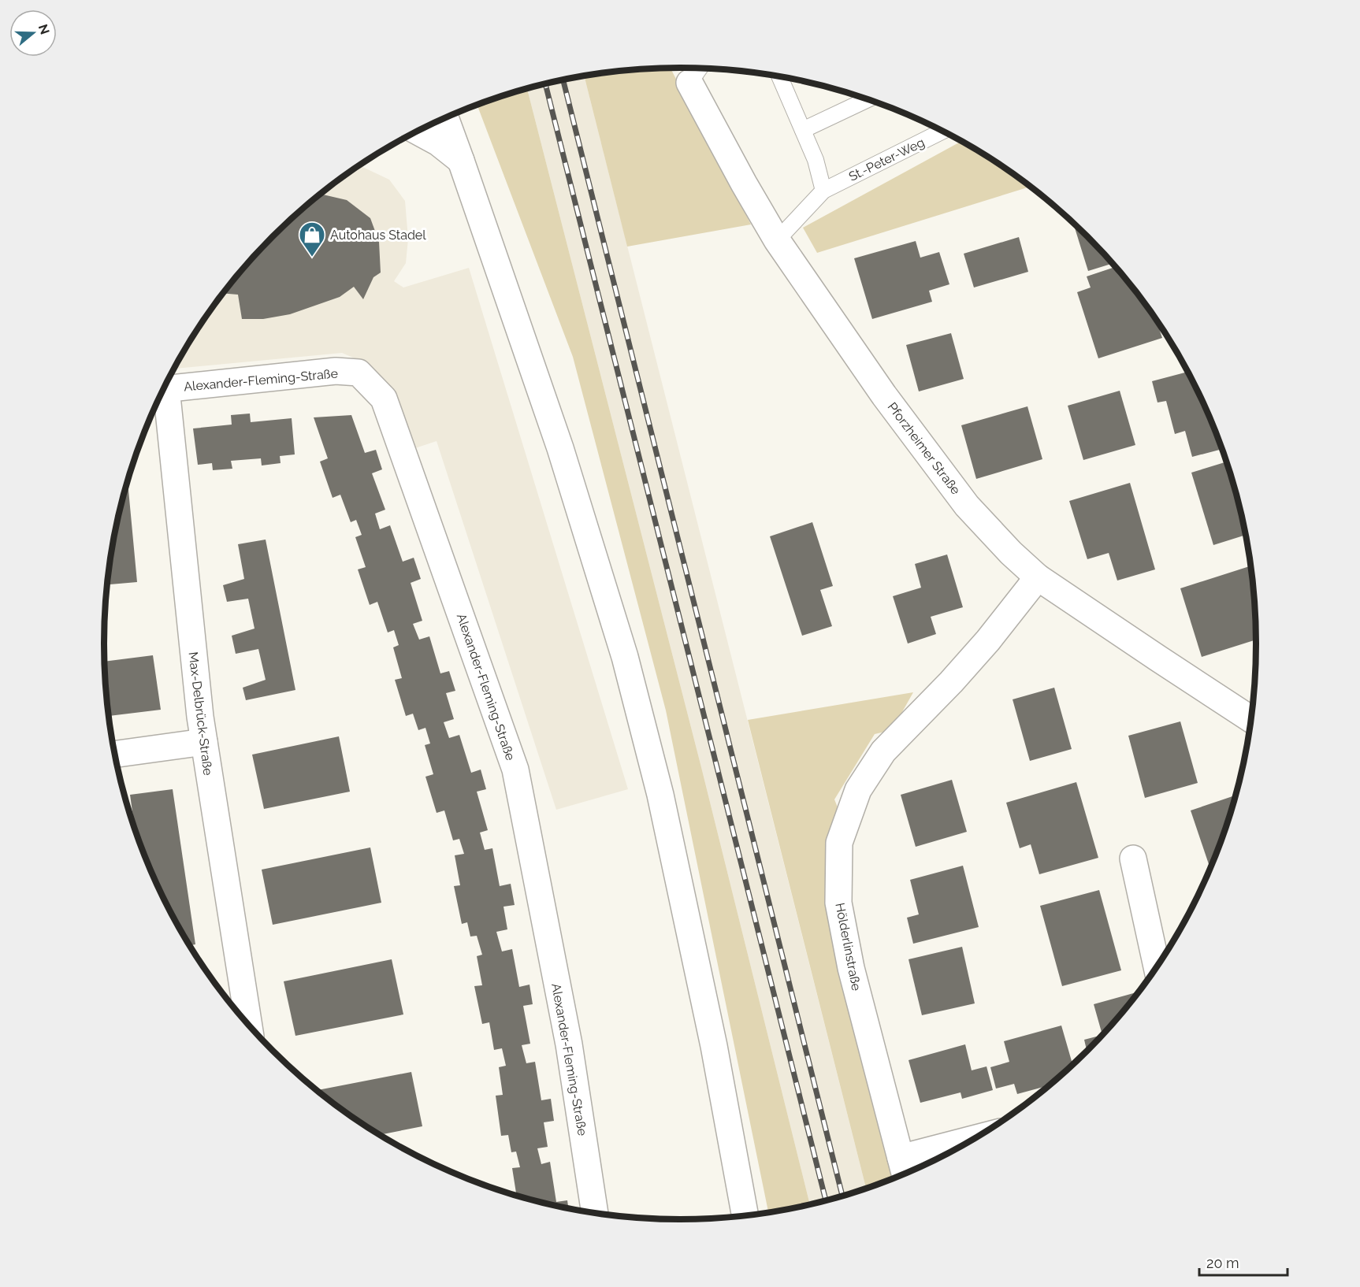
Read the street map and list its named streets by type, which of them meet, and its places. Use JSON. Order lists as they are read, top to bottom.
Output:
{
  "streets": {
    "street": [
      "Alexander-Fleming-Straße",
      "Pforzheimer Straße",
      "Max-Delbrück-Straße",
      "Hölderlinstraße"
    ],
    "lane": ["St.-Peter-Weg"]
  },
  "crossings": [
    ["Pforzheimer Straße", "Hölderlinstraße"]
  ],
  "places": {
    "shop": ["Autohaus Stadel"]
  },
  "scale_bar": "20 m",
  "north": "right"
}
